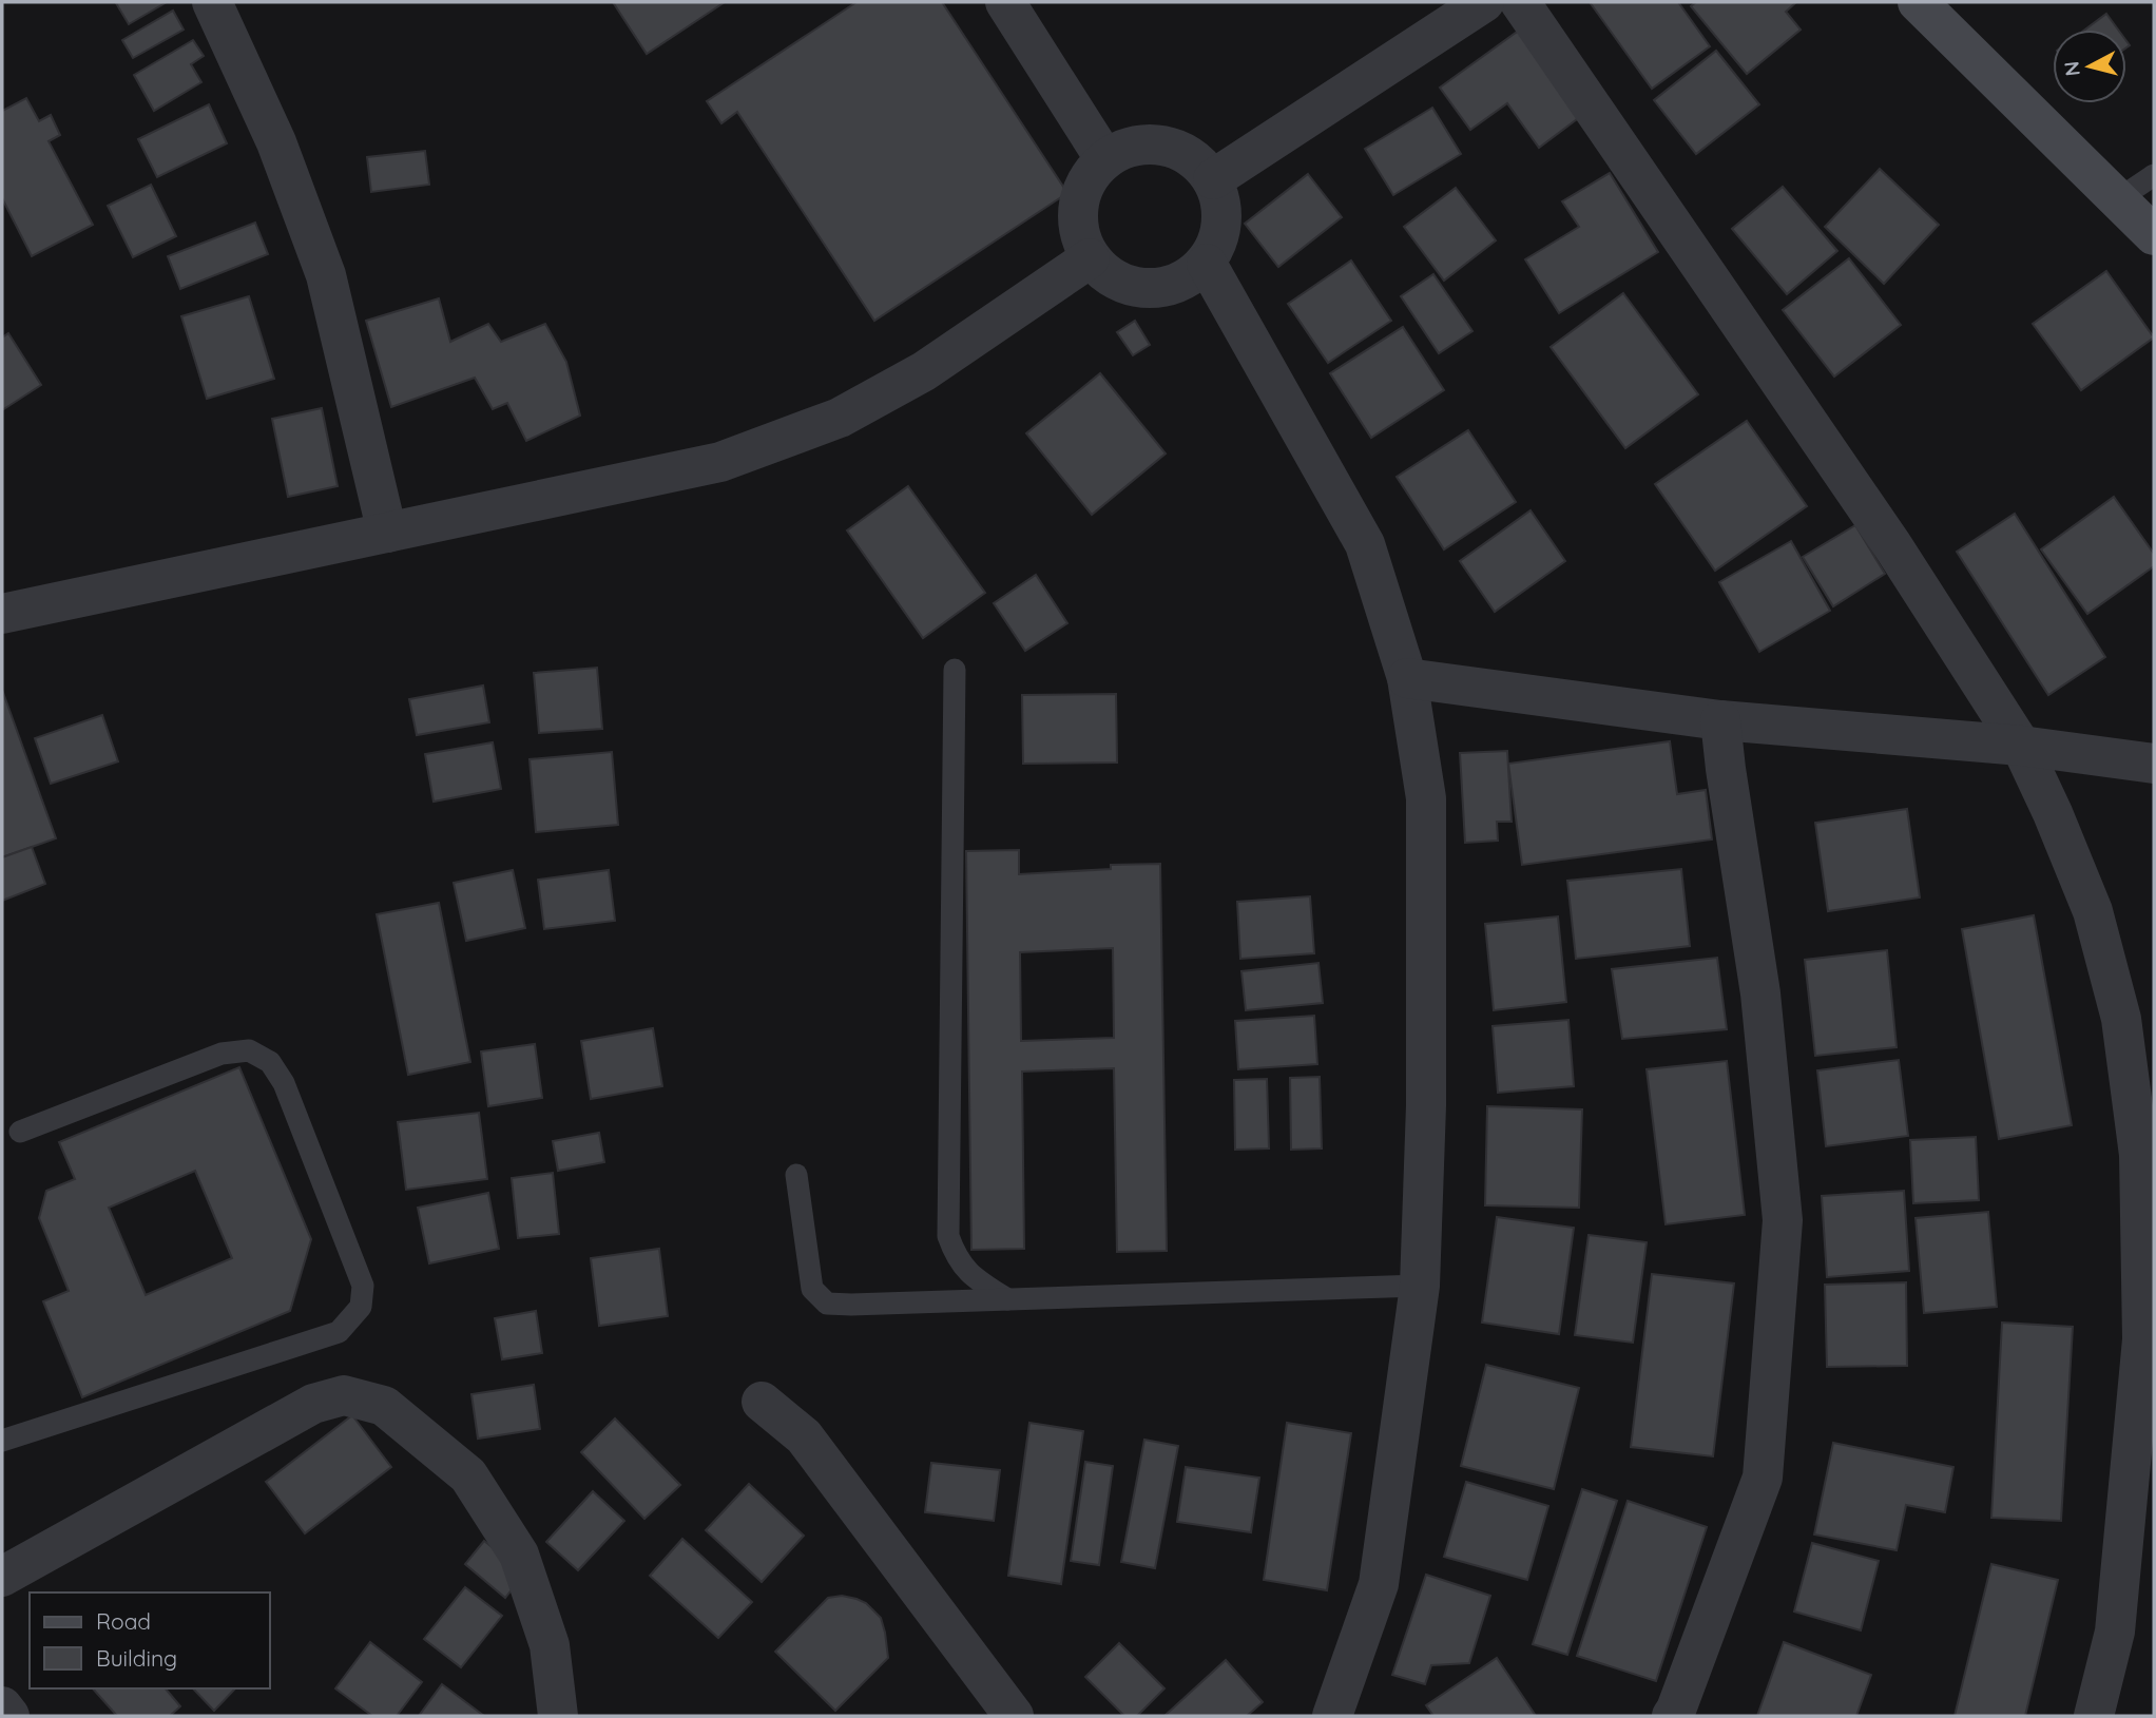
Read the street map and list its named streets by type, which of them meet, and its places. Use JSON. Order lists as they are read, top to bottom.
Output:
{
  "legend": ["Road", "Building"],
  "north": "left"
}
